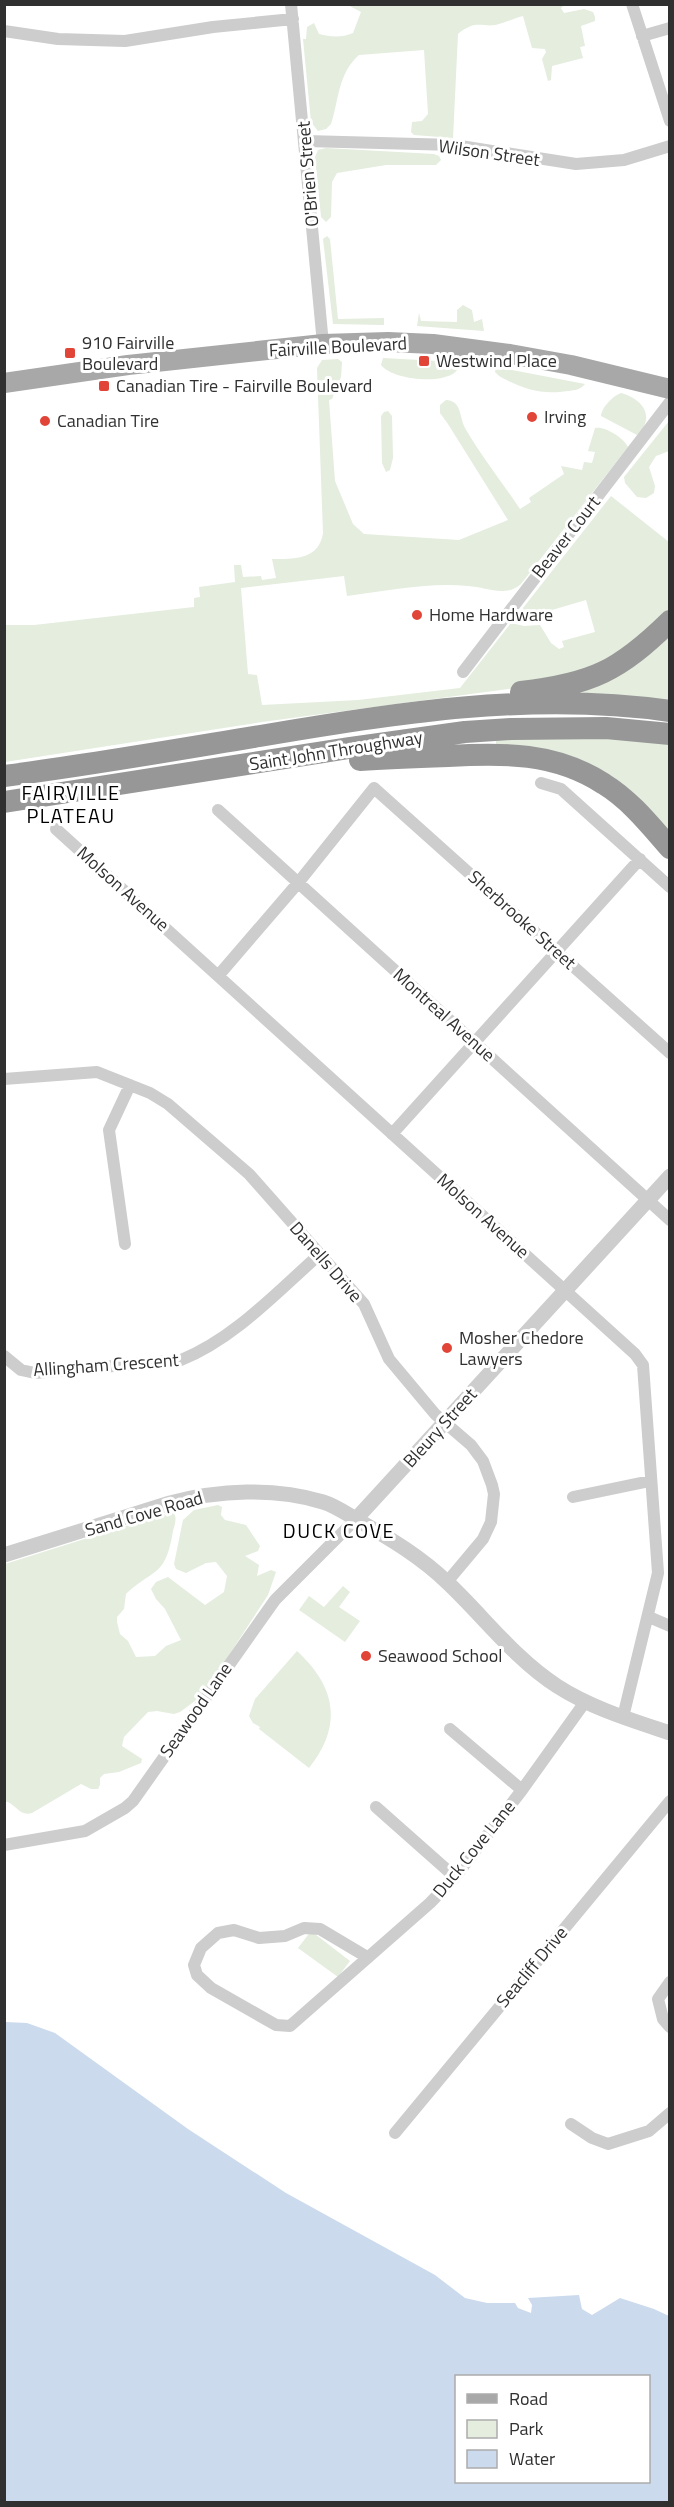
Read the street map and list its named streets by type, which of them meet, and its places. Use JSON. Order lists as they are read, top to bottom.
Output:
{
  "streets": {
    "highway": ["Saint John Throughway"],
    "main road": ["Fairville Boulevard"],
    "street": [
      "Wilson Street",
      "O'Brien Street",
      "Beaver Court",
      "Molson Avenue",
      "Sherbrooke Street",
      "Montreal Avenue",
      "Danells Drive",
      "Allingham Crescent",
      "Bleury Street",
      "Sand Cove Road",
      "Seawood Lane",
      "Duck Cove Lane",
      "Seacliff Drive"
    ]
  },
  "crossings": [
    ["Wilson Street", "O'Brien Street"],
    ["O'Brien Street", "Fairville Boulevard"],
    ["Molson Avenue", "Bleury Street"],
    ["Molson Avenue", "Sand Cove Road"],
    ["Sherbrooke Street", "Montreal Avenue"],
    ["Montreal Avenue", "Bleury Street"],
    ["Danells Drive", "Allingham Crescent"],
    ["Danells Drive", "Bleury Street"],
    ["Danells Drive", "Sand Cove Road"],
    ["Bleury Street", "Sand Cove Road"],
    ["Bleury Street", "Seawood Lane"],
    ["Sand Cove Road", "Seawood Lane"],
    ["Sand Cove Road", "Duck Cove Lane"]
  ],
  "districts": ["FAIRVILLE PLATEAU", "DUCK COVE"],
  "places": {
    "transit": ["910 Fairville Boulevard", "Westwind Place", "Canadian Tire - Fairville Boulevard"],
    "other": [
      "Irving",
      "Canadian Tire",
      "Home Hardware",
      "Mosher Chedore Lawyers",
      "Seawood School"
    ]
  },
  "legend": ["Road", "Park", "Water"]
}
